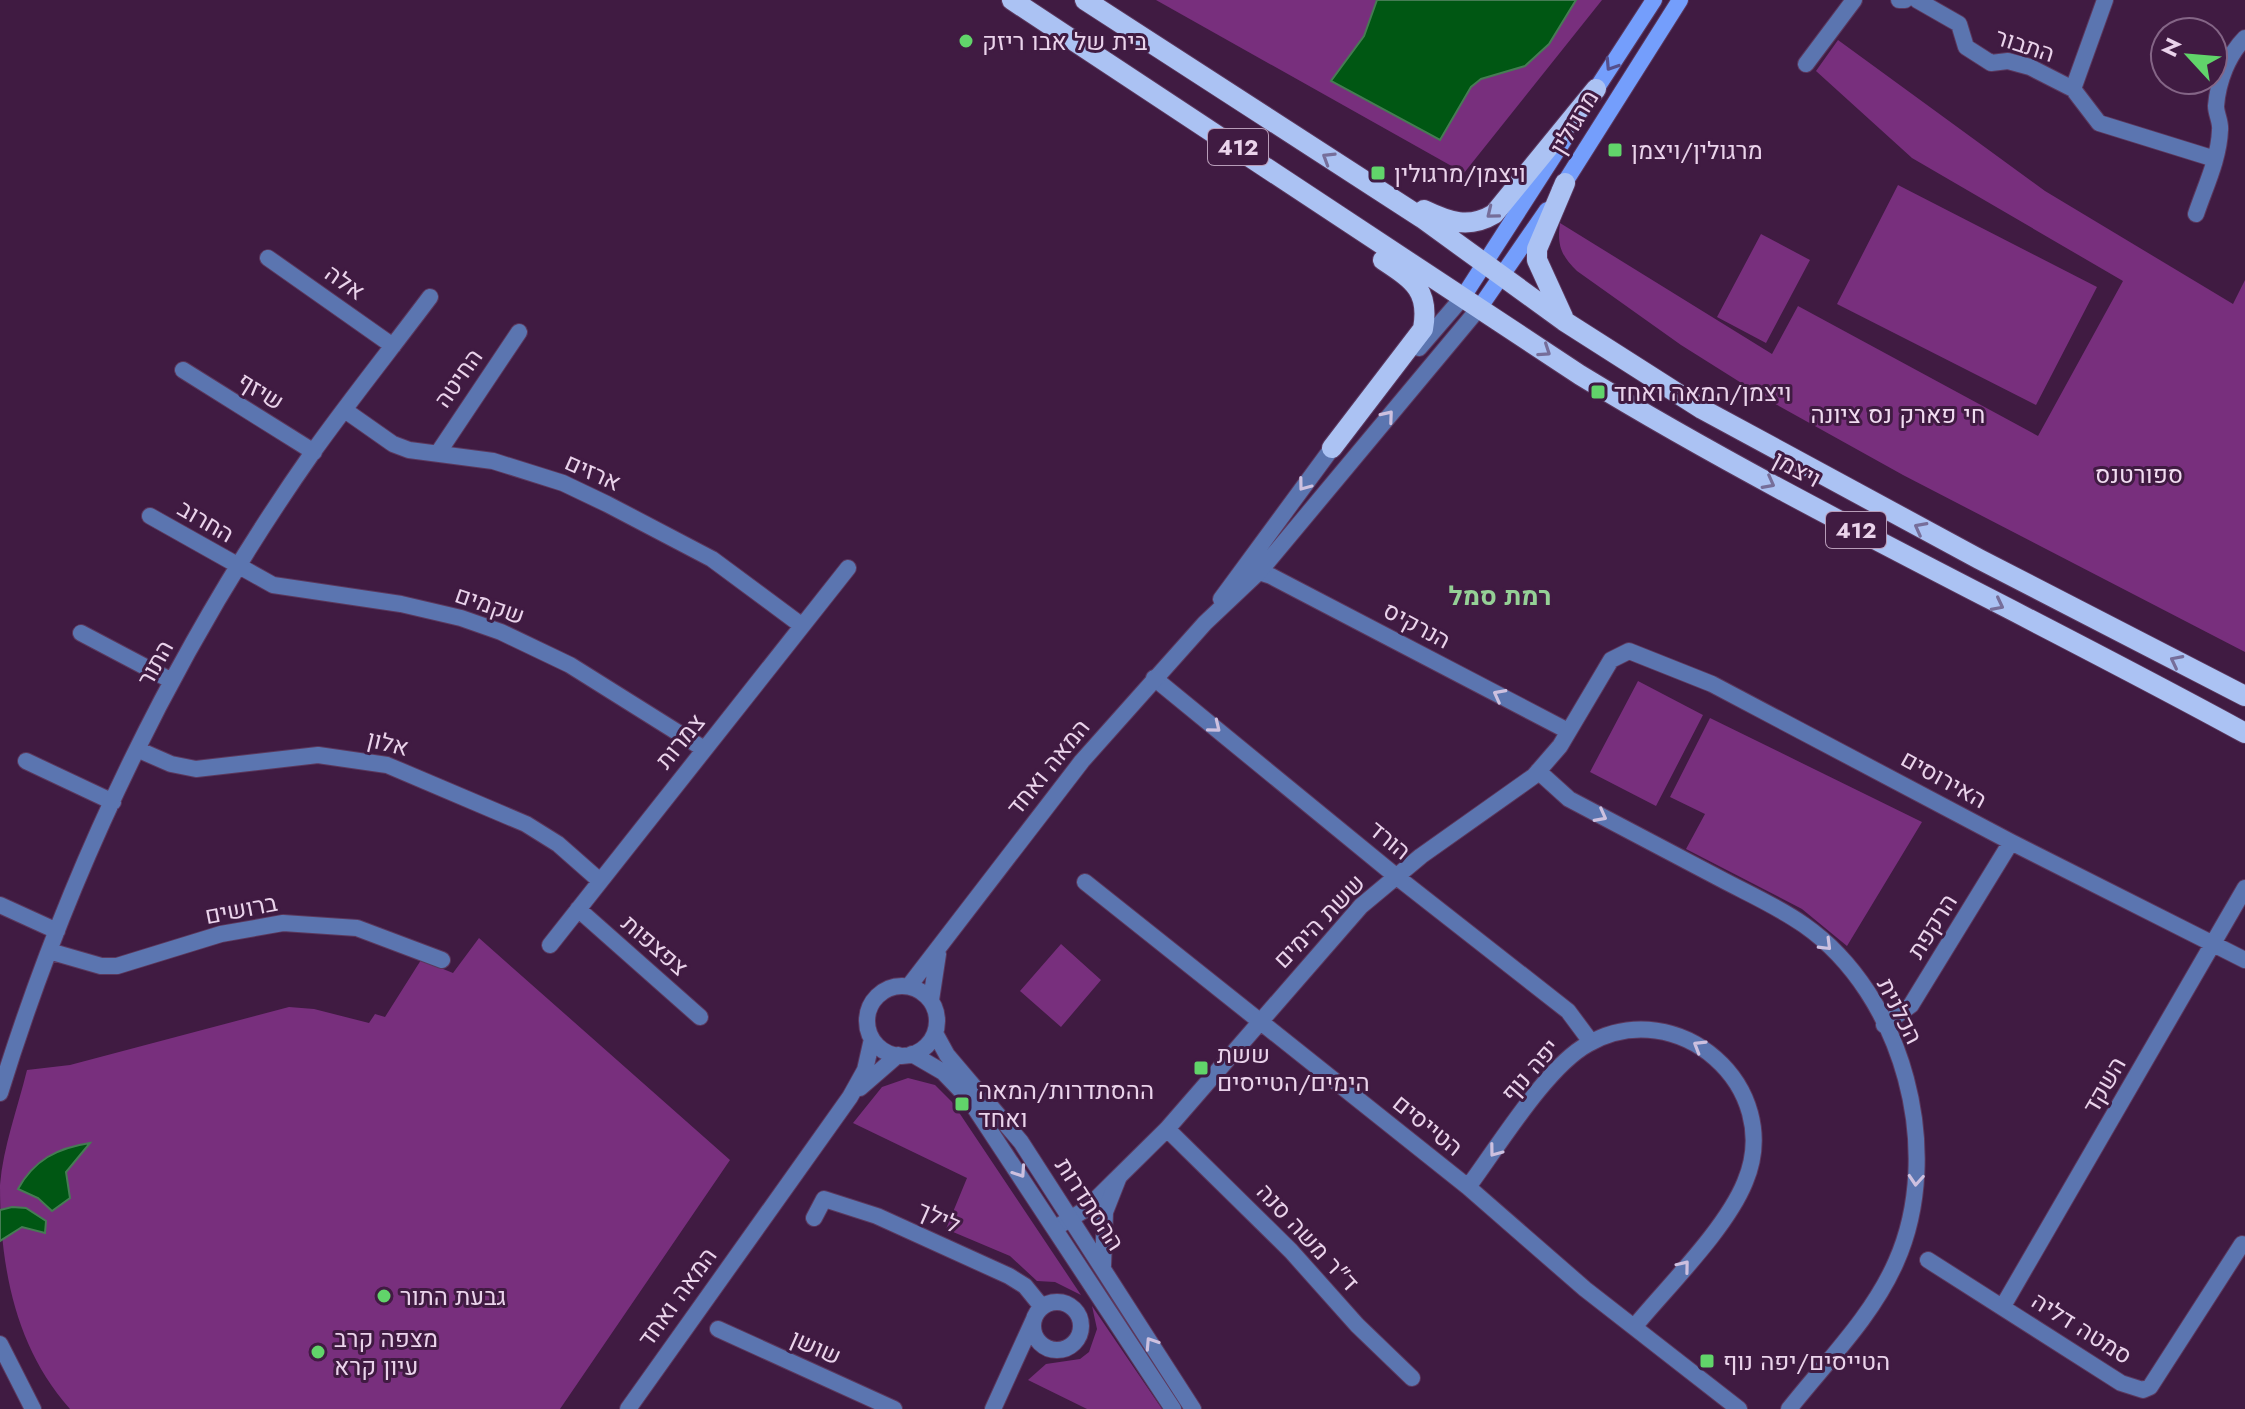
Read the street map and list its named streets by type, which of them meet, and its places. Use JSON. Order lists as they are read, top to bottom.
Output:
{
  "streets": {
    "main road": ["מרגולין", "412", "ויצמן"],
    "street": [
      "התבור",
      "אלה",
      "החיטה",
      "שיזף",
      "ארזים",
      "החרוב",
      "שקמים",
      "הנרקיס",
      "התור",
      "צמרות",
      "אלון",
      "המאה ואחד",
      "האירוסים",
      "הורד",
      "ברושים",
      "ששת הימים",
      "הרקפת",
      "צפצפות",
      "הכלנית",
      "יפה נוף",
      "השקד",
      "הטייסים",
      "ההסתדרות",
      "לילך",
      "ד\"ר משה סנה",
      "סמטה דליה",
      "שושן"
    ]
  },
  "crossings": [
    ["מרגולין", "412"],
    ["מרגולין", "ויצמן"],
    ["מרגולין", "המאה ואחד"],
    ["412", "ויצמן"],
    ["412", "המאה ואחד"],
    ["אלה", "התור"],
    ["החיטה", "ארזים"],
    ["שיזף", "התור"],
    ["ויצמן", "המאה ואחד"],
    ["ארזים", "התור"],
    ["ארזים", "צמרות"],
    ["החרוב", "שקמים"],
    ["החרוב", "התור"],
    ["שקמים", "התור"],
    ["שקמים", "צמרות"],
    ["הנרקיס", "המאה ואחד"],
    ["הנרקיס", "ששת הימים"],
    ["התור", "אלון"],
    ["התור", "ברושים"],
    ["צמרות", "אלון"],
    ["צמרות", "צפצפות"],
    ["המאה ואחד", "הורד"],
    ["המאה ואחד", "ההסתדרות"],
    ["האירוסים", "ששת הימים"],
    ["האירוסים", "הרקפת"],
    ["האירוסים", "השקד"],
    ["הורד", "ששת הימים"],
    ["הורד", "יפה נוף"],
    ["הורד", "הטייסים"],
    ["ששת הימים", "הכלנית"],
    ["ששת הימים", "הטייסים"],
    ["ששת הימים", "ההסתדרות"],
    ["ששת הימים", "ד\"ר משה סנה"],
    ["הרקפת", "הכלנית"],
    ["יפה נוף", "הטייסים"],
    ["השקד", "סמטה דליה"]
  ],
  "one_way": ["הנרקיס", "הורד"],
  "districts": ["רמת סמל"],
  "parks": ["חי פארק נס ציונה", "ספורטנס"],
  "places": {
    "other": ["בית של אבו ריזק", "גבעת התור", "מצפה קרב עיון קרא"],
    "transit": [
      "מרגולין/ויצמן",
      "ויצמן/מרגולין",
      "ויצמן/המאה ואחד",
      "ששת הימים/הטייסים",
      "ההסתדרות/המאה ואחד",
      "הטייסים/יפה נוף"
    ]
  },
  "north": "top left"
}
